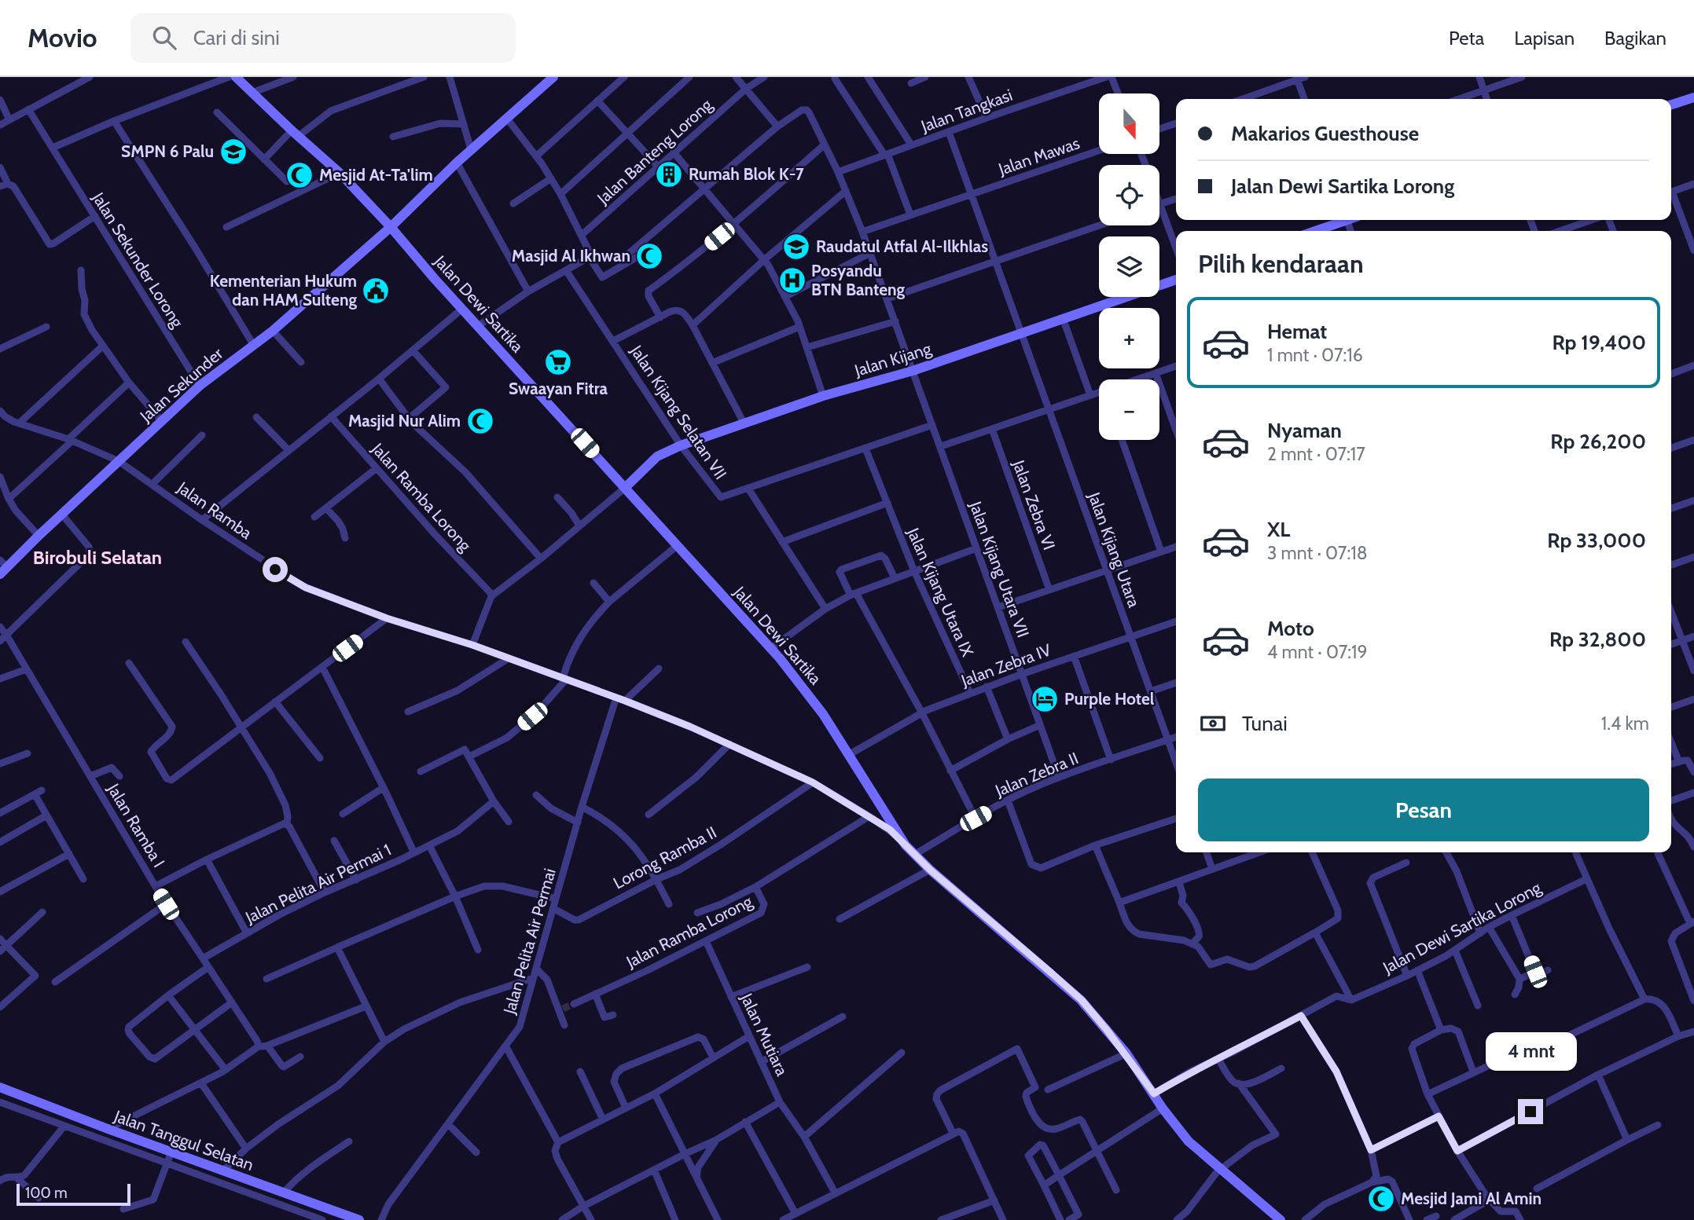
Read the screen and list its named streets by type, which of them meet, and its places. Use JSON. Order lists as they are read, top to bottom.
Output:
{
  "streets": {
    "street": [
      "Jalan Tangkasi",
      "Jalan Banteng Lorong",
      "Jalan Mawas",
      "Jalan Sekunder Lorong",
      "Jalan Dewi Sartika",
      "Jalan Kijang",
      "Jalan Sekunder",
      "Jalan Kijang Selatan VII",
      "Jalan Ramba Lorong",
      "Jalan Zebra VI",
      "Jalan Ramba",
      "Jalan Kijang Utara",
      "Jalan Kijang Utara VII",
      "Jalan Kijang Utara IX",
      "Jalan Zebra IV",
      "Jalan Zebra II",
      "Jalan Ramba I",
      "Lorong Ramba II",
      "Jalan Pelita Air Permai 1",
      "Jalan Dewi Sartika Lorong",
      "Jalan Pelita Air Permai",
      "Jalan Mutiara",
      "Jalan Tanggul Selatan"
    ]
  },
  "crossings": [
    ["Jalan Sekunder Lorong", "Jalan Sekunder"],
    ["Jalan Dewi Sartika", "Jalan Kijang"],
    ["Jalan Dewi Sartika", "Jalan Sekunder"],
    ["Jalan Dewi Sartika", "Jalan Ramba"],
    ["Jalan Dewi Sartika", "Jalan Zebra IV"],
    ["Jalan Dewi Sartika", "Jalan Zebra II"],
    ["Jalan Dewi Sartika", "Jalan Dewi Sartika Lorong"],
    ["Jalan Kijang", "Jalan Kijang Selatan VII"],
    ["Jalan Kijang", "Jalan Kijang Utara"],
    ["Jalan Kijang", "Jalan Kijang Utara VII"],
    ["Jalan Sekunder", "Jalan Ramba"],
    ["Jalan Kijang Selatan VII", "Jalan Kijang Utara VII"],
    ["Jalan Kijang Selatan VII", "Jalan Kijang Utara IX"],
    ["Jalan Ramba Lorong", "Jalan Ramba"],
    ["Jalan Ramba Lorong", "Jalan Mutiara"],
    ["Jalan Ramba", "Lorong Ramba II"],
    ["Jalan Ramba", "Jalan Pelita Air Permai"],
    ["Jalan Kijang Utara", "Jalan Zebra IV"],
    ["Jalan Kijang Utara", "Jalan Zebra II"],
    ["Jalan Kijang Utara VII", "Jalan Zebra IV"],
    ["Jalan Kijang Utara VII", "Jalan Zebra II"],
    ["Jalan Kijang Utara IX", "Jalan Zebra IV"],
    ["Lorong Ramba II", "Jalan Pelita Air Permai"]
  ],
  "districts": ["Birobuli Selatan"],
  "places": {
    "school or university": ["SMPN 6 Palu", "Raudatul Atfal Al-Ilkhlas"],
    "building": ["Rumah Blok K-7"],
    "mosque": [
      "Mesjid At-Ta'lim",
      "Masjid Al Ikhwan",
      "Masjid Nur Alim",
      "Mesjid Jami Al Amin"
    ],
    "hospital": ["Posyandu BTN Banteng"],
    "public building": ["Kementerian Hukum dan HAM Sulteng"],
    "supermarket": ["Swaayan Fitra"],
    "hotel": ["Purple Hotel"]
  },
  "scale_bar": "100 m",
  "north": "bottom",
  "page": {
    "header": "Movio",
    "search": "Cari di sini",
    "nav": ["Peta", "Lapisan", "Bagikan"],
    "map_buttons": ["+", "−"],
    "banner": ["Makarios Guesthouse", "Jalan Dewi Sartika Lorong"],
    "heading": "Pilih kendaraan",
    "list": [
      {
        "name": "Hemat",
        "note": "1 mnt · 07:16",
        "value": "Rp 19,400"
      },
      {
        "name": "Nyaman",
        "note": "2 mnt · 07:17",
        "value": "Rp 26,200"
      },
      {
        "name": "XL",
        "note": "3 mnt · 07:18",
        "value": "Rp 33,000"
      },
      {
        "name": "Moto",
        "note": "4 mnt · 07:19",
        "value": "Rp 32,800"
      }
    ],
    "pay": ["Tunai", "1.4 km"],
    "buttons": "Pesan",
    "bubble": "4 mnt",
    "scale": "100 m"
  }
}
